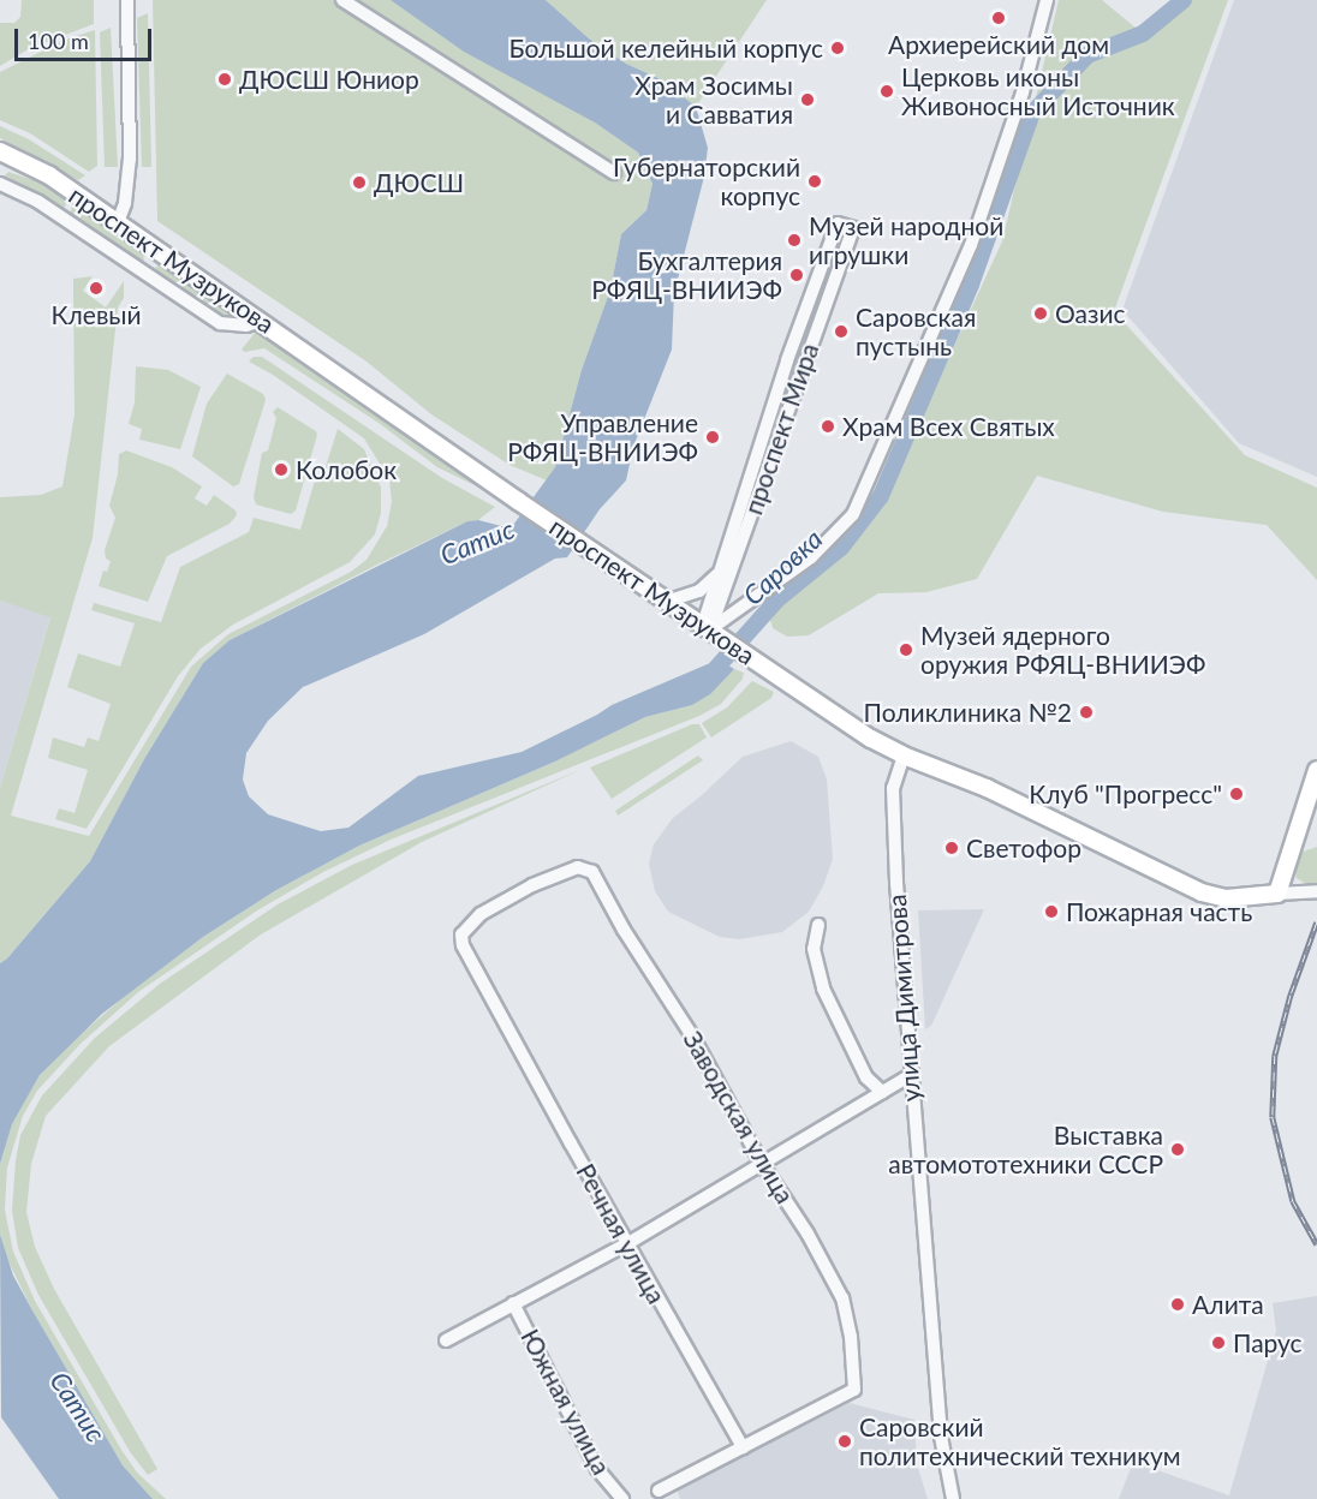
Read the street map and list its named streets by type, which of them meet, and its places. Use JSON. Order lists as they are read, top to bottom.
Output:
{
  "streets": {
    "main road": ["проспект Музрукова"],
    "street": [
      "проспект Мира",
      "улица Димитрова",
      "Заводская улица",
      "Речная улица",
      "Южная улица"
    ]
  },
  "crossings": [
    ["проспект Музрукова", "проспект Мира"],
    ["проспект Музрукова", "улица Димитрова"],
    ["Заводская улица", "Речная улица"]
  ],
  "water": ["Сатис", "Саровка"],
  "places": [
    "Архиерейский дом",
    "Большой келейный корпус",
    "ДЮСШ Юниор",
    "Церковь иконы Живоносный Источник",
    "Храм Зосимы и Савватия",
    "Губернаторский корпус",
    "ДЮСШ",
    "Музей народной игрушки",
    "Бухгалтерия РФЯЦ-ВНИИЭФ",
    "Клевый",
    "Оазис",
    "Саровская пустынь",
    "Храм Всех Святых",
    "Управление РФЯЦ-ВНИИЭФ",
    "Колобок",
    "Музей ядерного оружия РФЯЦ-ВНИИЭФ",
    "Поликлиника №2",
    "Клуб \"Прогресс\"",
    "Светофор",
    "Пожарная часть",
    "Выставка автомототехники СССР",
    "Алита",
    "Парус",
    "Саровский политехнический техникум"
  ],
  "scale_bar": "100 m"
}
